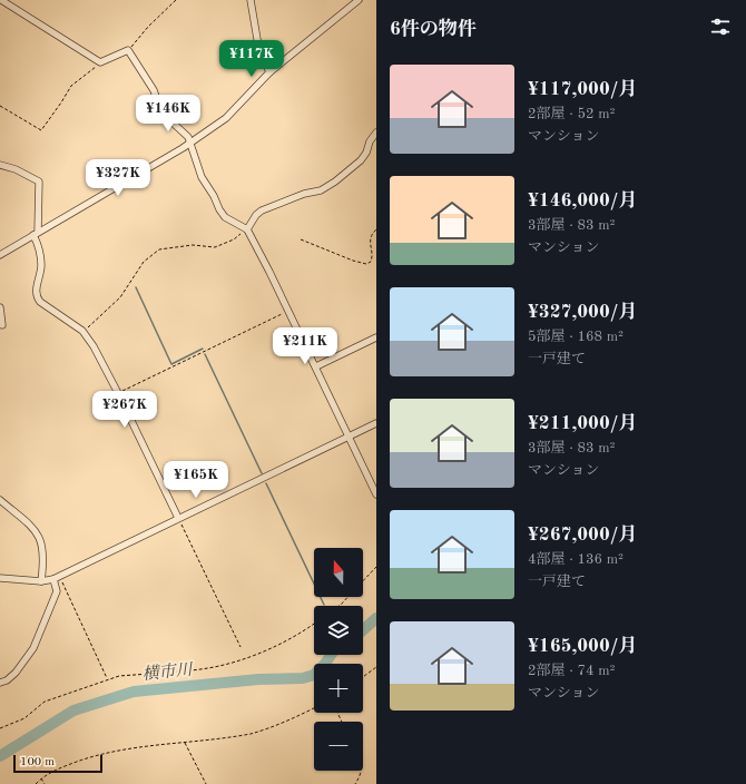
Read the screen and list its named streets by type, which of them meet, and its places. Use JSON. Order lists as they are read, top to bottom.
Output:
{
  "water": ["横市川"],
  "scale_bar": "100 m",
  "north": "top",
  "page": {
    "heading": "6件の物件",
    "price": [
      "¥117K",
      "¥146K",
      "¥327K",
      "¥211K",
      "¥267K",
      "¥165K"
    ],
    "list": [
      {
        "name": "¥117,000/月",
        "note": "2部屋 · 52 m² · マンション"
      },
      {
        "name": "¥146,000/月",
        "note": "3部屋 · 83 m² · マンション"
      },
      {
        "name": "¥327,000/月",
        "note": "5部屋 · 168 m² · 一戸建て"
      },
      {
        "name": "¥211,000/月",
        "note": "3部屋 · 83 m² · マンション"
      },
      {
        "name": "¥267,000/月",
        "note": "4部屋 · 136 m² · 一戸建て"
      },
      {
        "name": "¥165,000/月",
        "note": "2部屋 · 74 m² · マンション"
      }
    ],
    "map_buttons": ["+", "−"],
    "scale": "100 m"
  }
}
